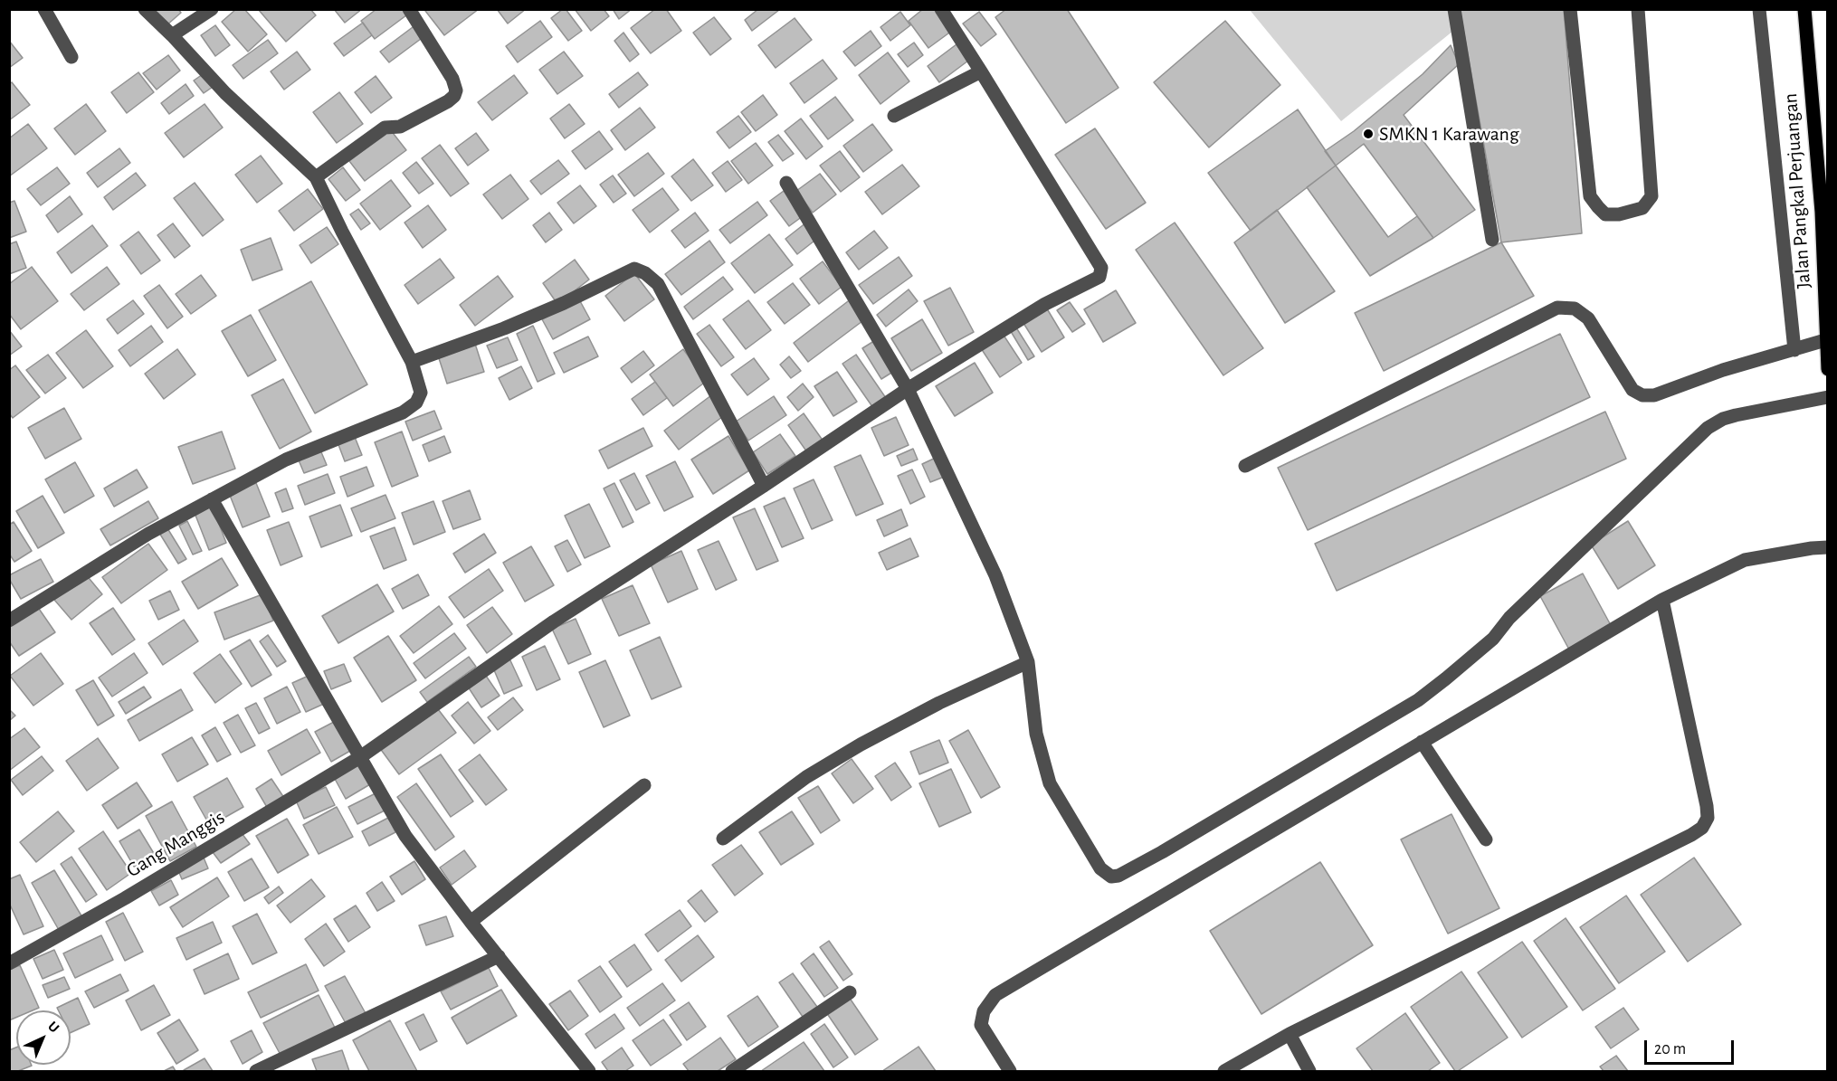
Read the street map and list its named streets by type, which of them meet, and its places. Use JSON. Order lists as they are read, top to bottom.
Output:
{
  "streets": {
    "main road": ["Jalan Pangkal Perjuangan"],
    "street": ["Gang Manggis"]
  },
  "places": ["SMKN 1 Karawang"],
  "scale_bar": "20 m",
  "north": "top right"
}
